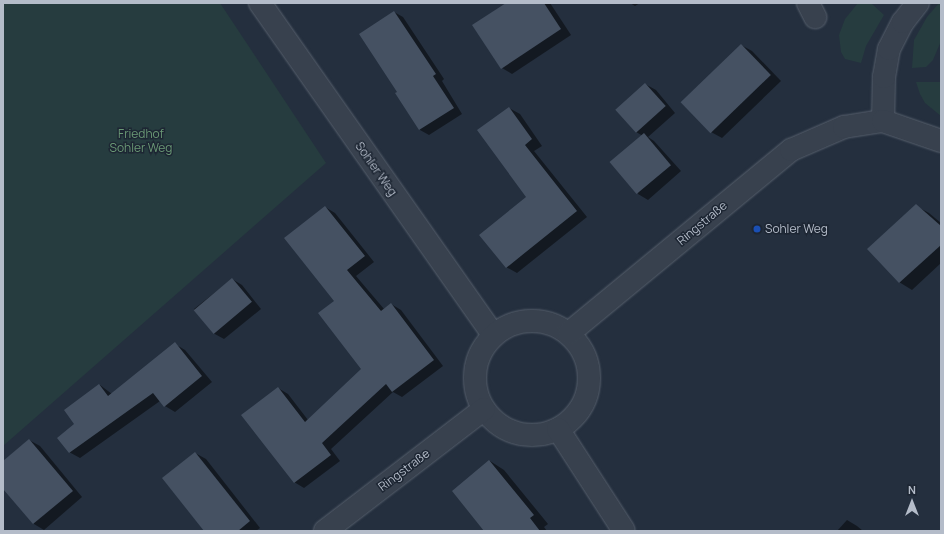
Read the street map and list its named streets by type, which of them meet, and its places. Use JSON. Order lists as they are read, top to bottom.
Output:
{
  "streets": {
    "street": ["Sohler Weg", "Ringstraße"]
  },
  "crossings": [
    ["Sohler Weg", "Ringstraße"]
  ],
  "parks": ["Friedhof Sohler Weg"],
  "places": ["Sohler Weg"],
  "north": "top"
}
